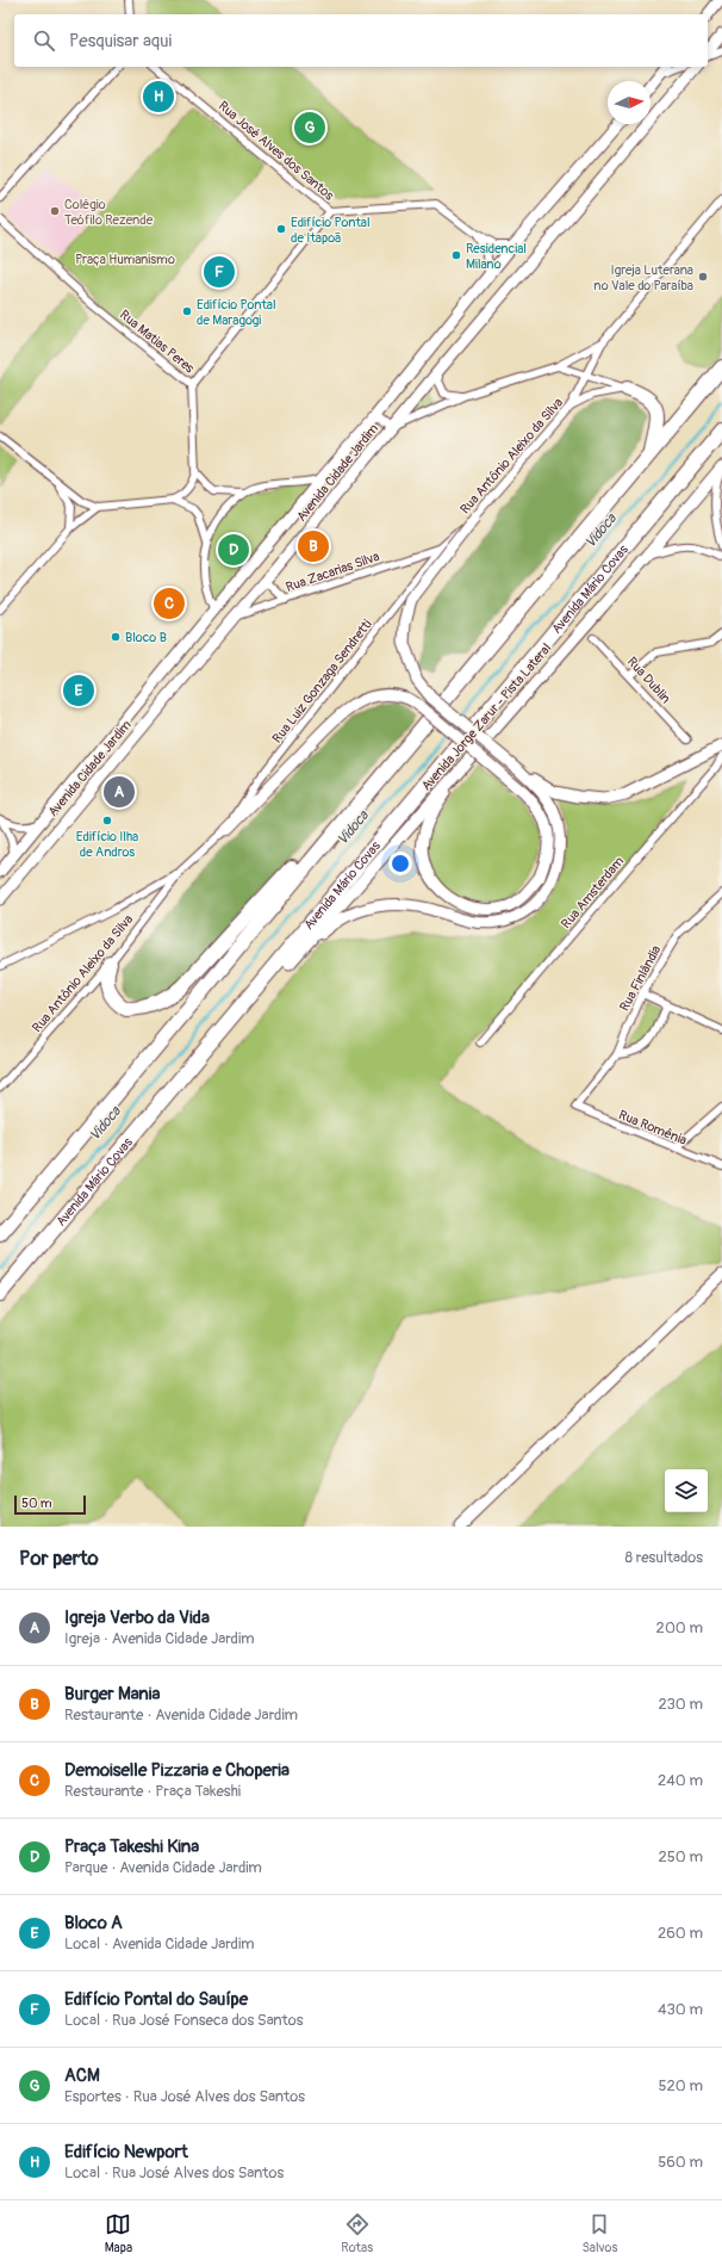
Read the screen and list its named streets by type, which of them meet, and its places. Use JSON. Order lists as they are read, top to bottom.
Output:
{
  "streets": {
    "highway": ["Avenida Mário Covas"],
    "main road": ["Avenida Cidade Jardim", "Avenida Jorge Zarur - Pista Lateral"],
    "street": [
      "Rua José Alves dos Santos",
      "Rua Matias Peres",
      "Rua Antônio Aleixo da Silva",
      "Rua Zacarias Silva",
      "Rua Dublin",
      "Rua Luiz Gonzaga Sendretti",
      "Rua Amsterdam",
      "Rua Finlândia",
      "Rua Romênia"
    ]
  },
  "crossings": [
    ["Rua Antônio Aleixo da Silva", "Rua Zacarias Silva"],
    ["Rua Antônio Aleixo da Silva", "Rua Luiz Gonzaga Sendretti"],
    ["Avenida Cidade Jardim", "Rua Zacarias Silva"],
    ["Rua Zacarias Silva", "Rua Luiz Gonzaga Sendretti"],
    ["Rua Finlândia", "Rua Romênia"]
  ],
  "water": ["Vidoca"],
  "parks": ["Praça Humanismo"],
  "places": [
    "Colégio Teófilo Rezende",
    "Edifício Pontal de Itapoã",
    "Residencial Milano",
    "Igreja Luterana no Vale do Paraíba",
    "Edifício Pontal de Maragogi",
    "Bloco B",
    "Edifício Ilha de Andros"
  ],
  "scale_bar": "50 m",
  "north": "right",
  "page": {
    "search": "Pesquisar aqui",
    "pins": [
      "H",
      "G",
      "F",
      "B",
      "D",
      "C",
      "E",
      "A"
    ],
    "scale": "50 m",
    "heading": ["Por perto", "8 resultados"],
    "list": [
      {
        "mark": "A",
        "name": "Igreja Verbo da Vida",
        "note": "Igreja · Avenida Cidade Jardim",
        "value": "200 m"
      },
      {
        "mark": "B",
        "name": "Burger Mania",
        "note": "Restaurante · Avenida Cidade Jardim",
        "value": "230 m"
      },
      {
        "mark": "C",
        "name": "Demoiselle Pizzaria e Choperia",
        "note": "Restaurante · Praça Takeshi",
        "value": "240 m"
      },
      {
        "mark": "D",
        "name": "Praça Takeshi Kina",
        "note": "Parque · Avenida Cidade Jardim",
        "value": "250 m"
      },
      {
        "mark": "E",
        "name": "Bloco A",
        "note": "Local · Avenida Cidade Jardim",
        "value": "260 m"
      },
      {
        "mark": "F",
        "name": "Edifício Pontal do Sauípe",
        "note": "Local · Rua José Fonseca dos Santos",
        "value": "430 m"
      },
      {
        "mark": "G",
        "name": "ACM",
        "note": "Esportes · Rua José Alves dos Santos",
        "value": "520 m"
      },
      {
        "mark": "H",
        "name": "Edifício Newport",
        "note": "Local · Rua José Alves dos Santos",
        "value": "560 m"
      }
    ],
    "nav": ["Mapa", "Rotas", "Salvos"]
  }
}
